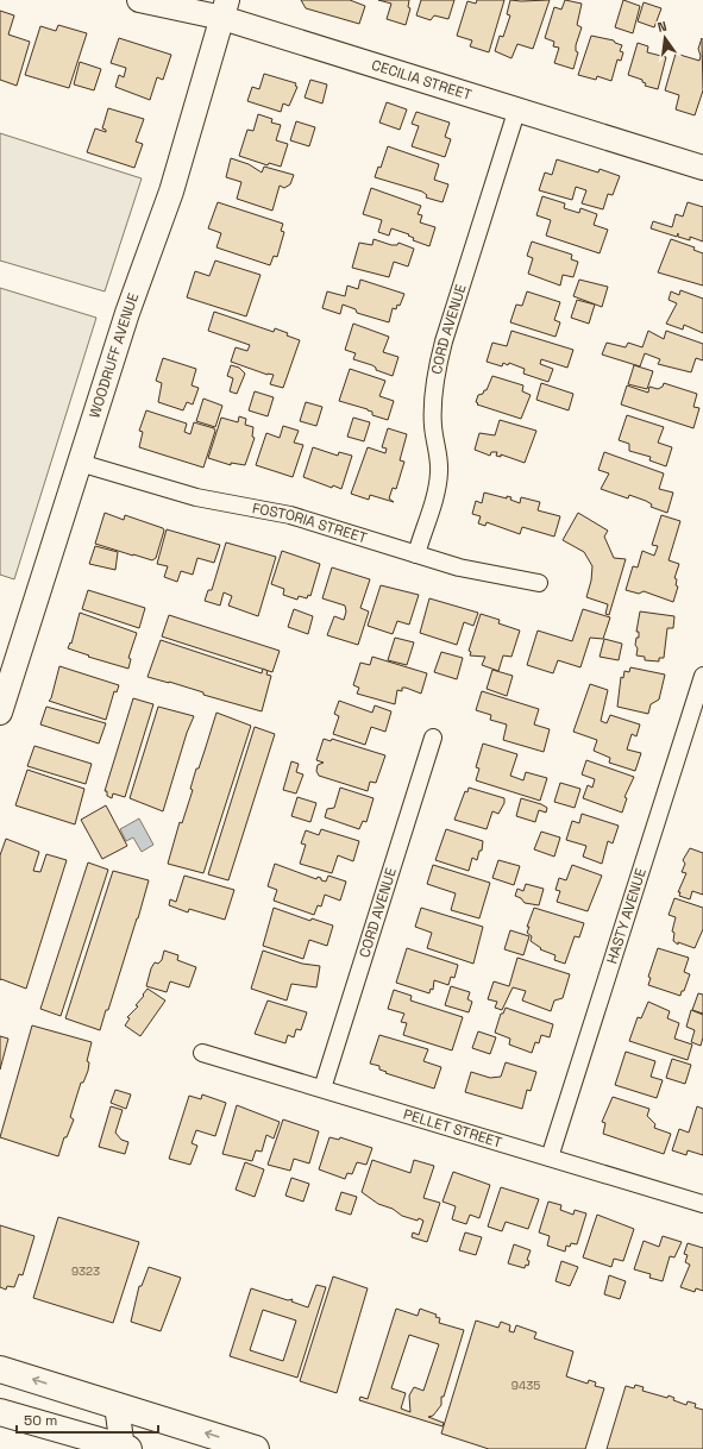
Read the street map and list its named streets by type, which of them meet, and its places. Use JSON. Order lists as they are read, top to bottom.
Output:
{
  "streets": {
    "street": [
      "CECILIA STREET",
      "CORD AVENUE",
      "WOODRUFF AVENUE",
      "FOSTORIA STREET",
      "HASTY AVENUE",
      "PELLET STREET"
    ]
  },
  "crossings": [
    ["CECILIA STREET", "CORD AVENUE"],
    ["CECILIA STREET", "WOODRUFF AVENUE"],
    ["CORD AVENUE", "FOSTORIA STREET"],
    ["CORD AVENUE", "PELLET STREET"],
    ["WOODRUFF AVENUE", "FOSTORIA STREET"],
    ["HASTY AVENUE", "PELLET STREET"]
  ],
  "house_numbers": ["9323", "9435"],
  "scale_bar": "50 m",
  "north": "top"
}
